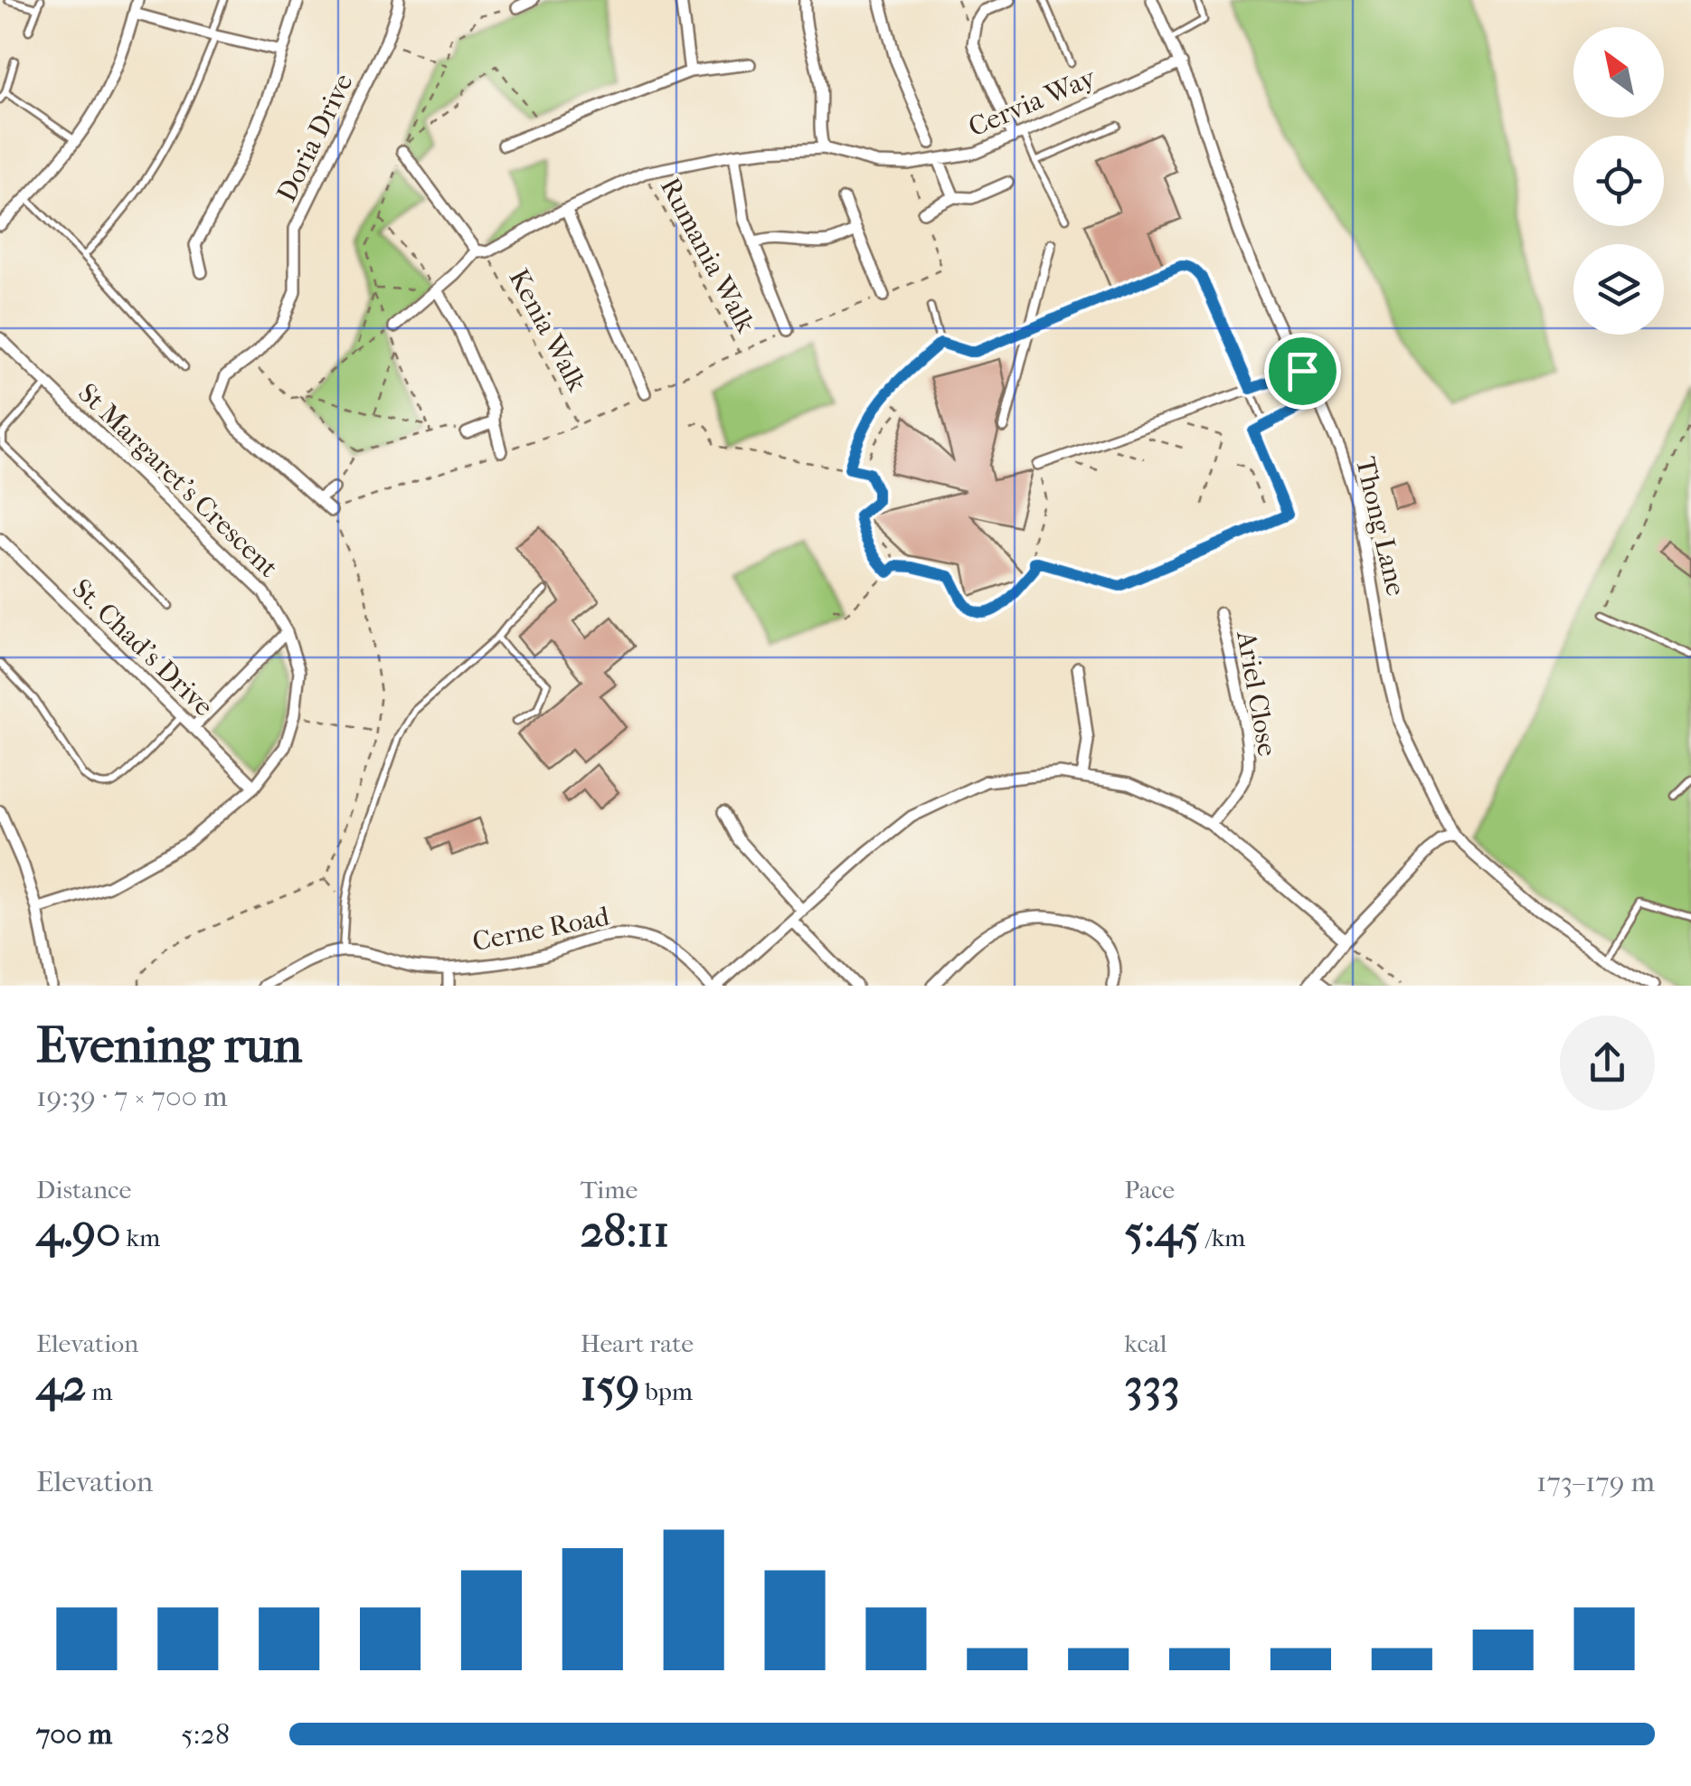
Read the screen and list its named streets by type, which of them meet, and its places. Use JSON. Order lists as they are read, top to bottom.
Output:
{
  "streets": {
    "street": [
      "Cervia Way",
      "Doria Drive",
      "St Margaret's Crescent",
      "Thong Lane",
      "St. Chad's Drive",
      "Ariel Close",
      "Cerne Road"
    ],
    "path": ["Rumania Walk", "Kenia Walk"]
  },
  "crossings": [
    ["Cervia Way", "Rumania Walk"],
    ["Cervia Way", "Kenia Walk"],
    ["Cervia Way", "Thong Lane"],
    ["St Margaret's Crescent", "St. Chad's Drive"]
  ],
  "north": "top left",
  "page": {
    "heading": ["Evening run", "19:39 · 7 × 700 m"],
    "stats": [
      ["Distance", "4.90 km"],
      ["Time", "28:11"],
      ["Pace", "5:45 /km"],
      ["Elevation", "42 m"],
      ["Heart rate", "159 bpm"],
      ["kcal", "333"]
    ],
    "chart": ["Elevation", "173–179 m"],
    "list": [
      {
        "name": "700 m",
        "note": "5:28"
      }
    ]
  }
}
